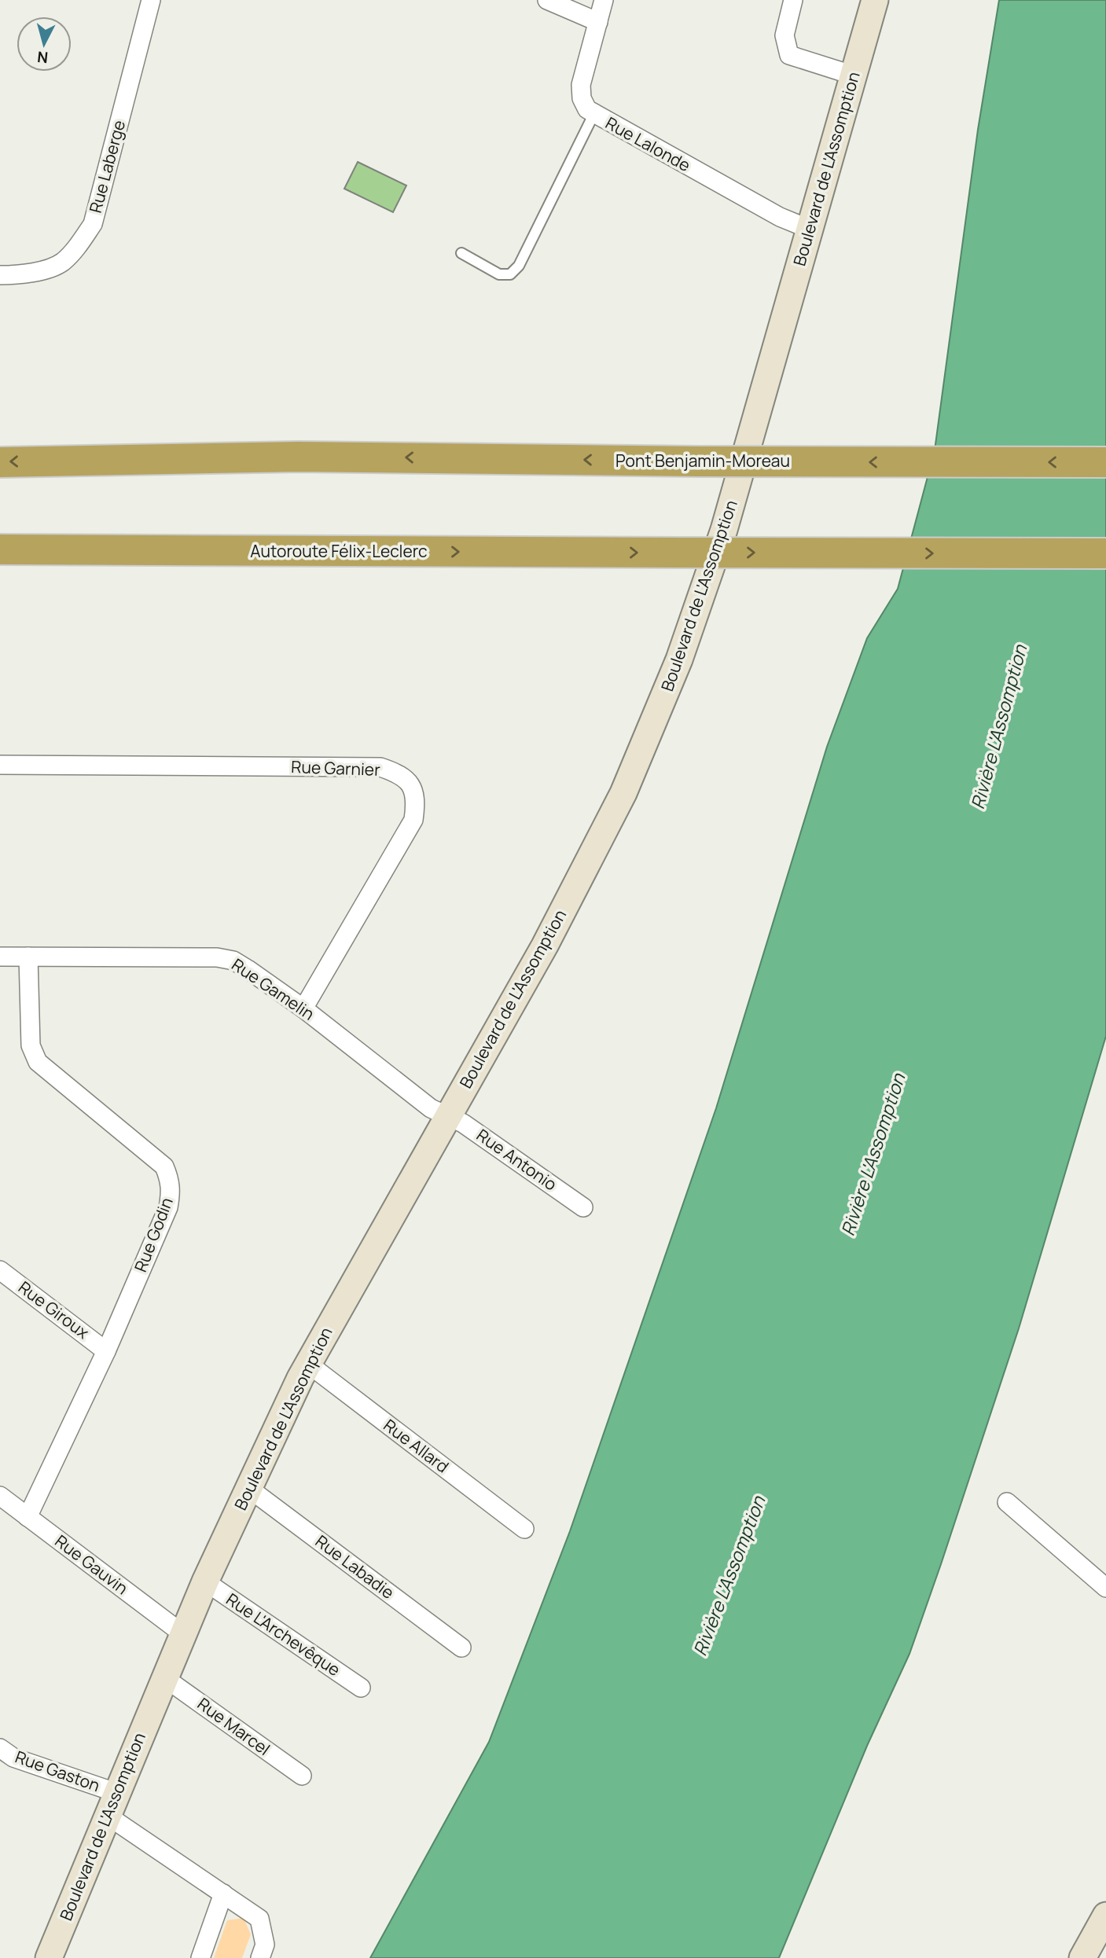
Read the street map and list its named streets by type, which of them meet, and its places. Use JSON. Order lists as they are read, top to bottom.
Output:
{
  "streets": {
    "highway": ["Pont Benjamin-Moreau", "Autoroute Félix-Leclerc"],
    "street": [
      "Rue Lalonde",
      "Rue Laberge",
      "Boulevard de L'Assomption",
      "Rue Garnier",
      "Rue Gamelin",
      "Rue Antonio",
      "Rue Godin",
      "Rue Giroux",
      "Rue Allard",
      "Rue Gauvin",
      "Rue Labadie",
      "Rue L'Archevêque",
      "Rue Marcel",
      "Rue Gaston"
    ]
  },
  "crossings": [
    ["Rue Lalonde", "Boulevard de L'Assomption"],
    ["Boulevard de L'Assomption", "Rue Gamelin"],
    ["Boulevard de L'Assomption", "Rue Antonio"],
    ["Boulevard de L'Assomption", "Rue Allard"],
    ["Boulevard de L'Assomption", "Rue Gauvin"],
    ["Boulevard de L'Assomption", "Rue Labadie"],
    ["Boulevard de L'Assomption", "Rue L'Archevêque"],
    ["Boulevard de L'Assomption", "Rue Marcel"],
    ["Boulevard de L'Assomption", "Rue Gaston"],
    ["Rue Garnier", "Rue Gamelin"],
    ["Rue Gamelin", "Rue Antonio"],
    ["Rue Gamelin", "Rue Godin"],
    ["Rue Godin", "Rue Giroux"],
    ["Rue Godin", "Rue Gauvin"]
  ],
  "one_way": ["Pont Benjamin-Moreau", "Autoroute Félix-Leclerc"],
  "water": ["Rivière L'Assomption"],
  "north": "bottom"
}
